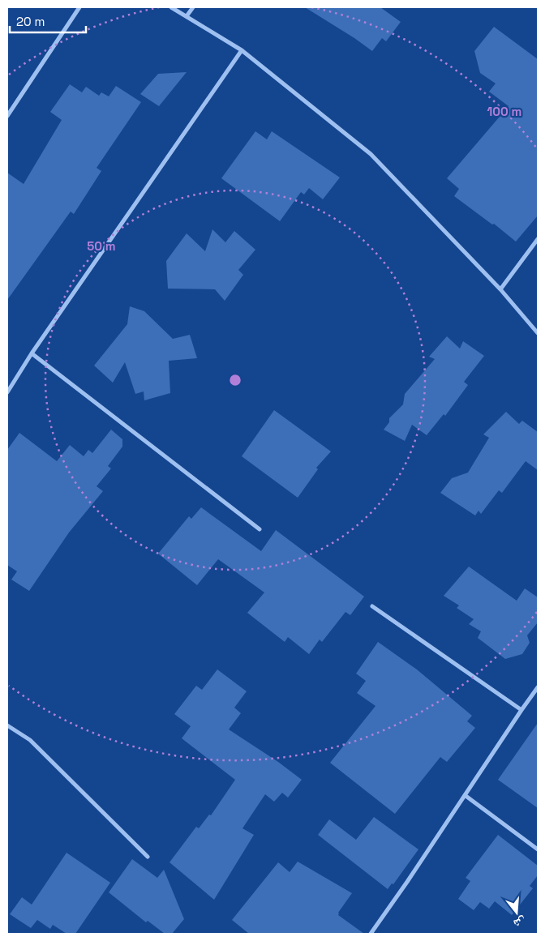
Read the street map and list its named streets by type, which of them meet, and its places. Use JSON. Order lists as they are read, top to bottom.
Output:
{
  "scale_bar": "20 m",
  "north": "bottom",
  "rings": ["100 m", "50 m"]
}
